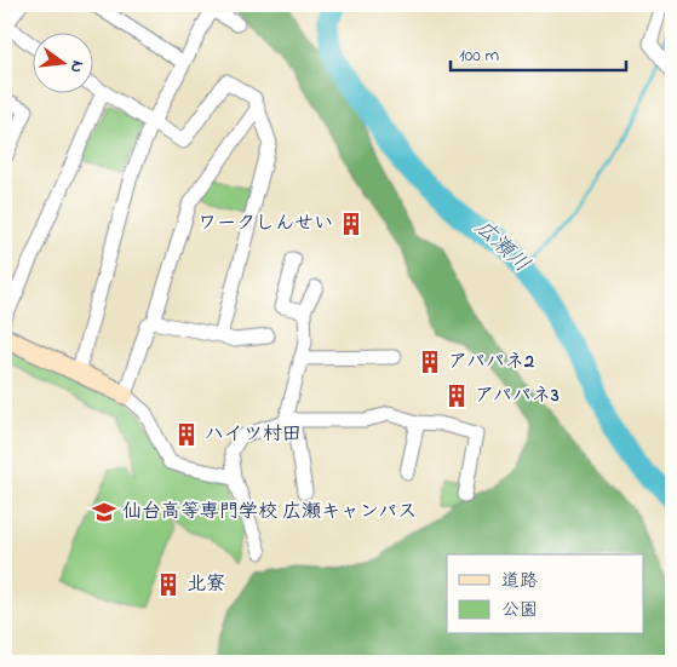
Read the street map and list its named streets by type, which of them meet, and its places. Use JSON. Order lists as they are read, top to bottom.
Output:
{
  "water": ["広瀬川"],
  "places": {
    "building": [
      "ワークしんせい",
      "アパパネ2",
      "アパパネ3",
      "ハイツ村田",
      "北寮"
    ],
    "school or university": ["仙台高等専門学校 広瀬キャンパス"]
  },
  "legend": ["道路", "公園"],
  "scale_bar": "100 m",
  "north": "right"
}
